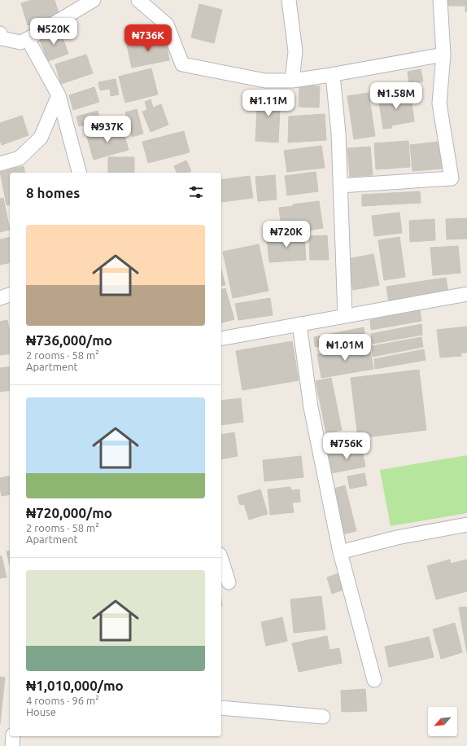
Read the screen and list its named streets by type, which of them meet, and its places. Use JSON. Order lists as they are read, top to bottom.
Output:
{
  "north": "bottom left",
  "page": {
    "price": [
      "₦520K",
      "₦736K",
      "₦1.58M",
      "₦1.11M",
      "₦937K",
      "₦720K",
      "₦1.01M",
      "₦756K"
    ],
    "heading": "8 homes",
    "list": [
      {
        "name": "₦736,000/mo",
        "note": "2 rooms · 58 m² · Apartment"
      },
      {
        "name": "₦720,000/mo",
        "note": "2 rooms · 58 m² · Apartment"
      },
      {
        "name": "₦1,010,000/mo",
        "note": "4 rooms · 96 m² · House"
      }
    ]
  }
}
